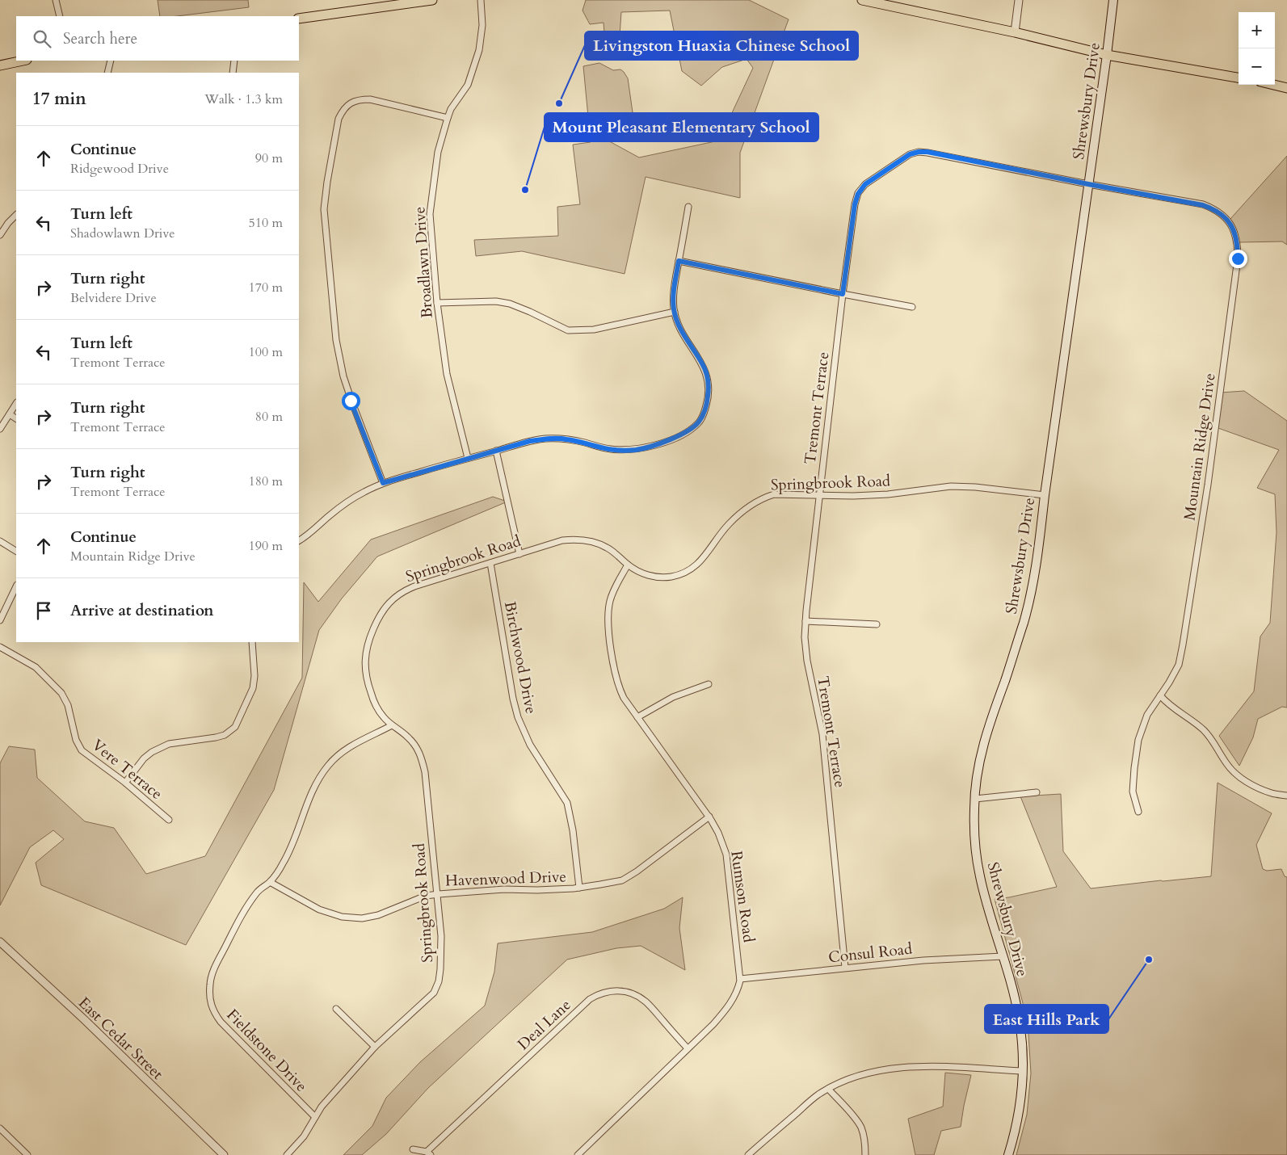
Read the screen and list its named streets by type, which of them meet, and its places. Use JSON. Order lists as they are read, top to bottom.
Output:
{
  "streets": {
    "main road": ["Shrewsbury Drive"],
    "street": [
      "Broadlawn Drive",
      "Tremont Terrace",
      "Mountain Ridge Drive",
      "Springbrook Road",
      "Birchwood Drive",
      "Vere Terrace",
      "Havenwood Drive",
      "Rumson Road",
      "Consul Road",
      "Deal Lane",
      "East Cedar Street",
      "Fieldstone Drive"
    ]
  },
  "crossings": [
    ["Shrewsbury Drive", "Tremont Terrace"],
    ["Shrewsbury Drive", "Mountain Ridge Drive"],
    ["Shrewsbury Drive", "Springbrook Road"],
    ["Shrewsbury Drive", "Consul Road"],
    ["Tremont Terrace", "Mountain Ridge Drive"],
    ["Tremont Terrace", "Springbrook Road"],
    ["Tremont Terrace", "Consul Road"],
    ["Springbrook Road", "Birchwood Drive"],
    ["Springbrook Road", "Havenwood Drive"],
    ["Springbrook Road", "Rumson Road"],
    ["Springbrook Road", "Fieldstone Drive"],
    ["Birchwood Drive", "Havenwood Drive"],
    ["Havenwood Drive", "Rumson Road"],
    ["Havenwood Drive", "Fieldstone Drive"],
    ["Rumson Road", "Consul Road"],
    ["Rumson Road", "Deal Lane"]
  ],
  "places": ["Livingston Huaxia Chinese School", "Mount Pleasant Elementary School", "East Hills Park"],
  "page": {
    "map_buttons": ["+", "−"],
    "search": "Search here",
    "heading": ["17 min", "Walk · 1.3 km"],
    "list": [
      ["Continue", "Ridgewood Drive", "90 m"],
      ["Turn left", "Shadowlawn Drive", "510 m"],
      ["Turn right", "Belvidere Drive", "170 m"],
      ["Turn left", "Tremont Terrace", "100 m"],
      ["Turn right", "Tremont Terrace", "80 m"],
      ["Turn right", "Tremont Terrace", "180 m"],
      ["Continue", "Mountain Ridge Drive", "190 m"],
      "Arrive at destination"
    ]
  }
}
